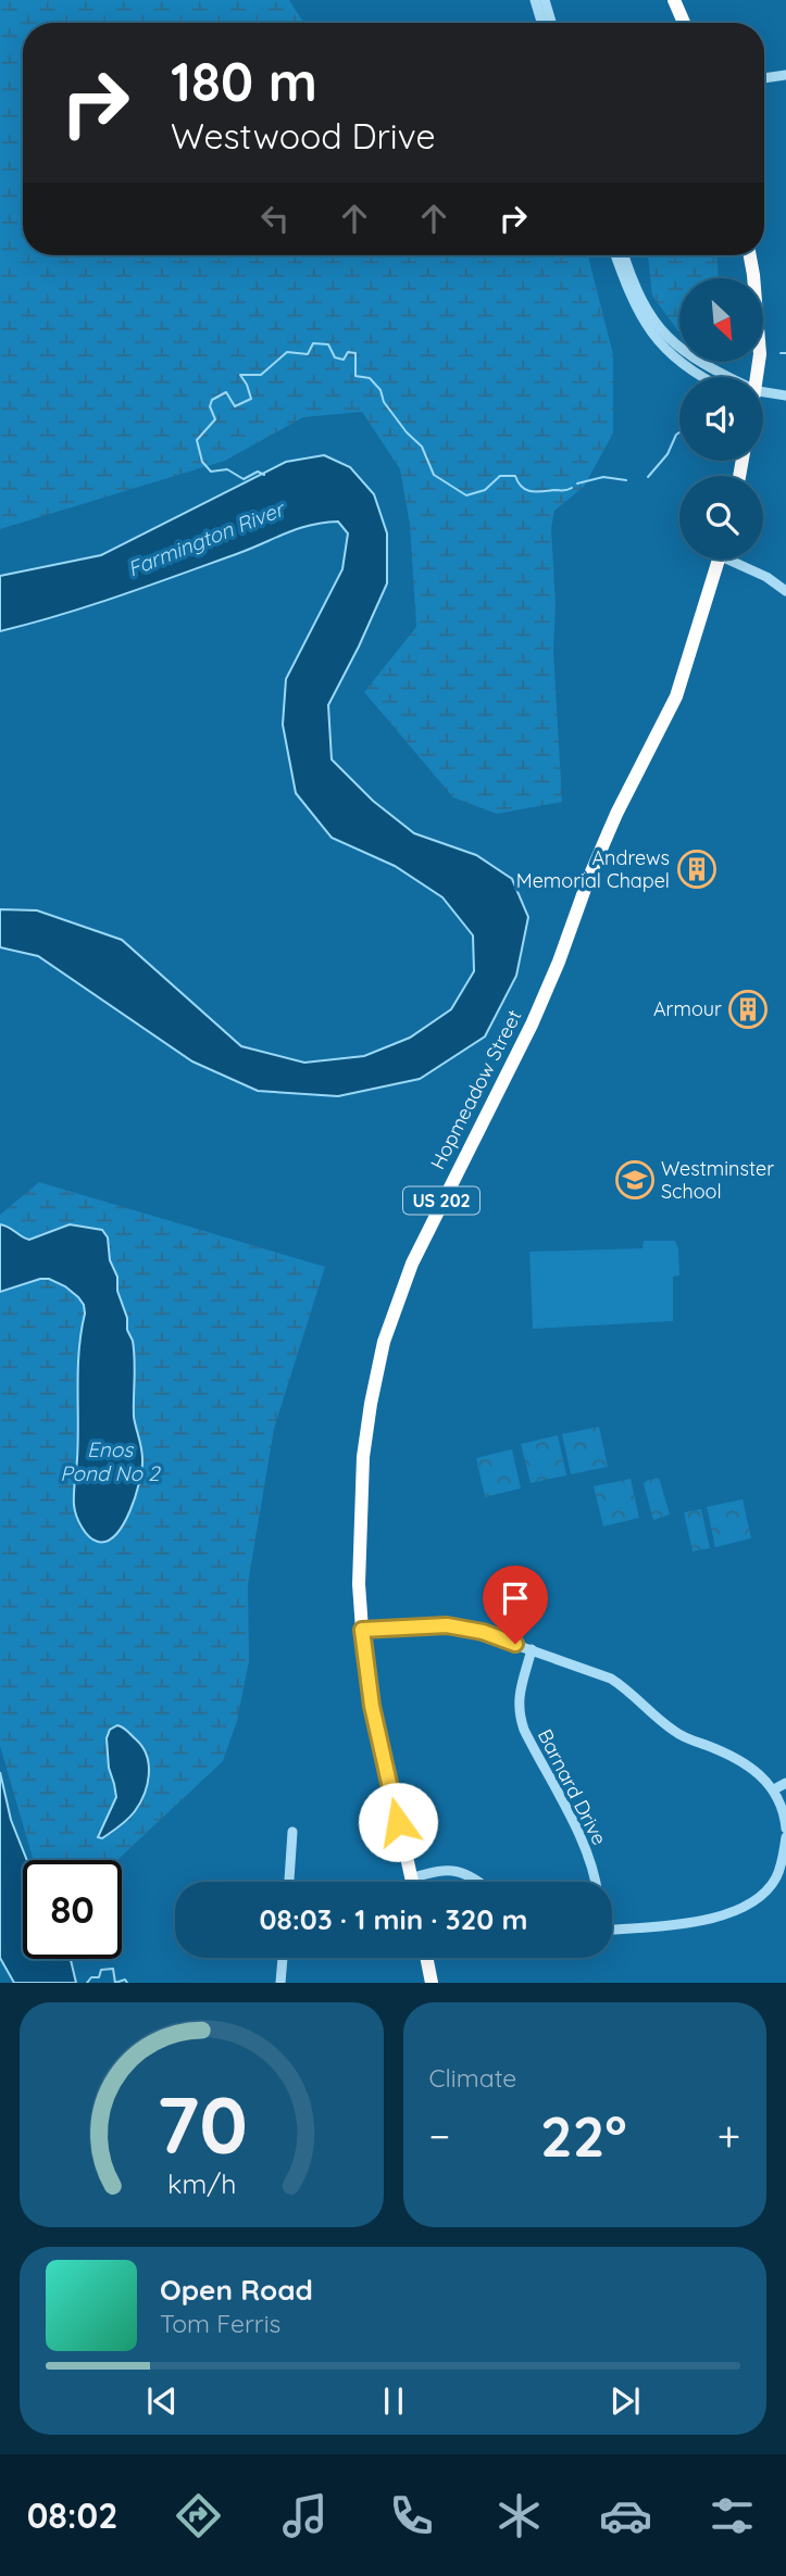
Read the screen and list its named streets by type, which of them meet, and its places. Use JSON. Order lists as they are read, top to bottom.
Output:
{
  "streets": {
    "highway": ["Hopmeadow Street", "US 202"],
    "street": ["Barnard Drive"]
  },
  "water": ["Farmington River", "Enos Pond No 2"],
  "places": {
    "building": ["Andrews Memorial Chapel", "Armour"],
    "school or university": ["Westminster School"]
  },
  "north": "bottom right",
  "page": {
    "turn": ["180 m", "Westwood Drive"],
    "limit": "80",
    "trip": "08:03 · 1 min · 320 m",
    "tile": "Climate",
    "heat": ["−", "22°", "+"],
    "song": ["Open Road", "Tom Ferris"],
    "tabs": "08:02",
    "gauge": ["70", "km/h"]
  }
}
